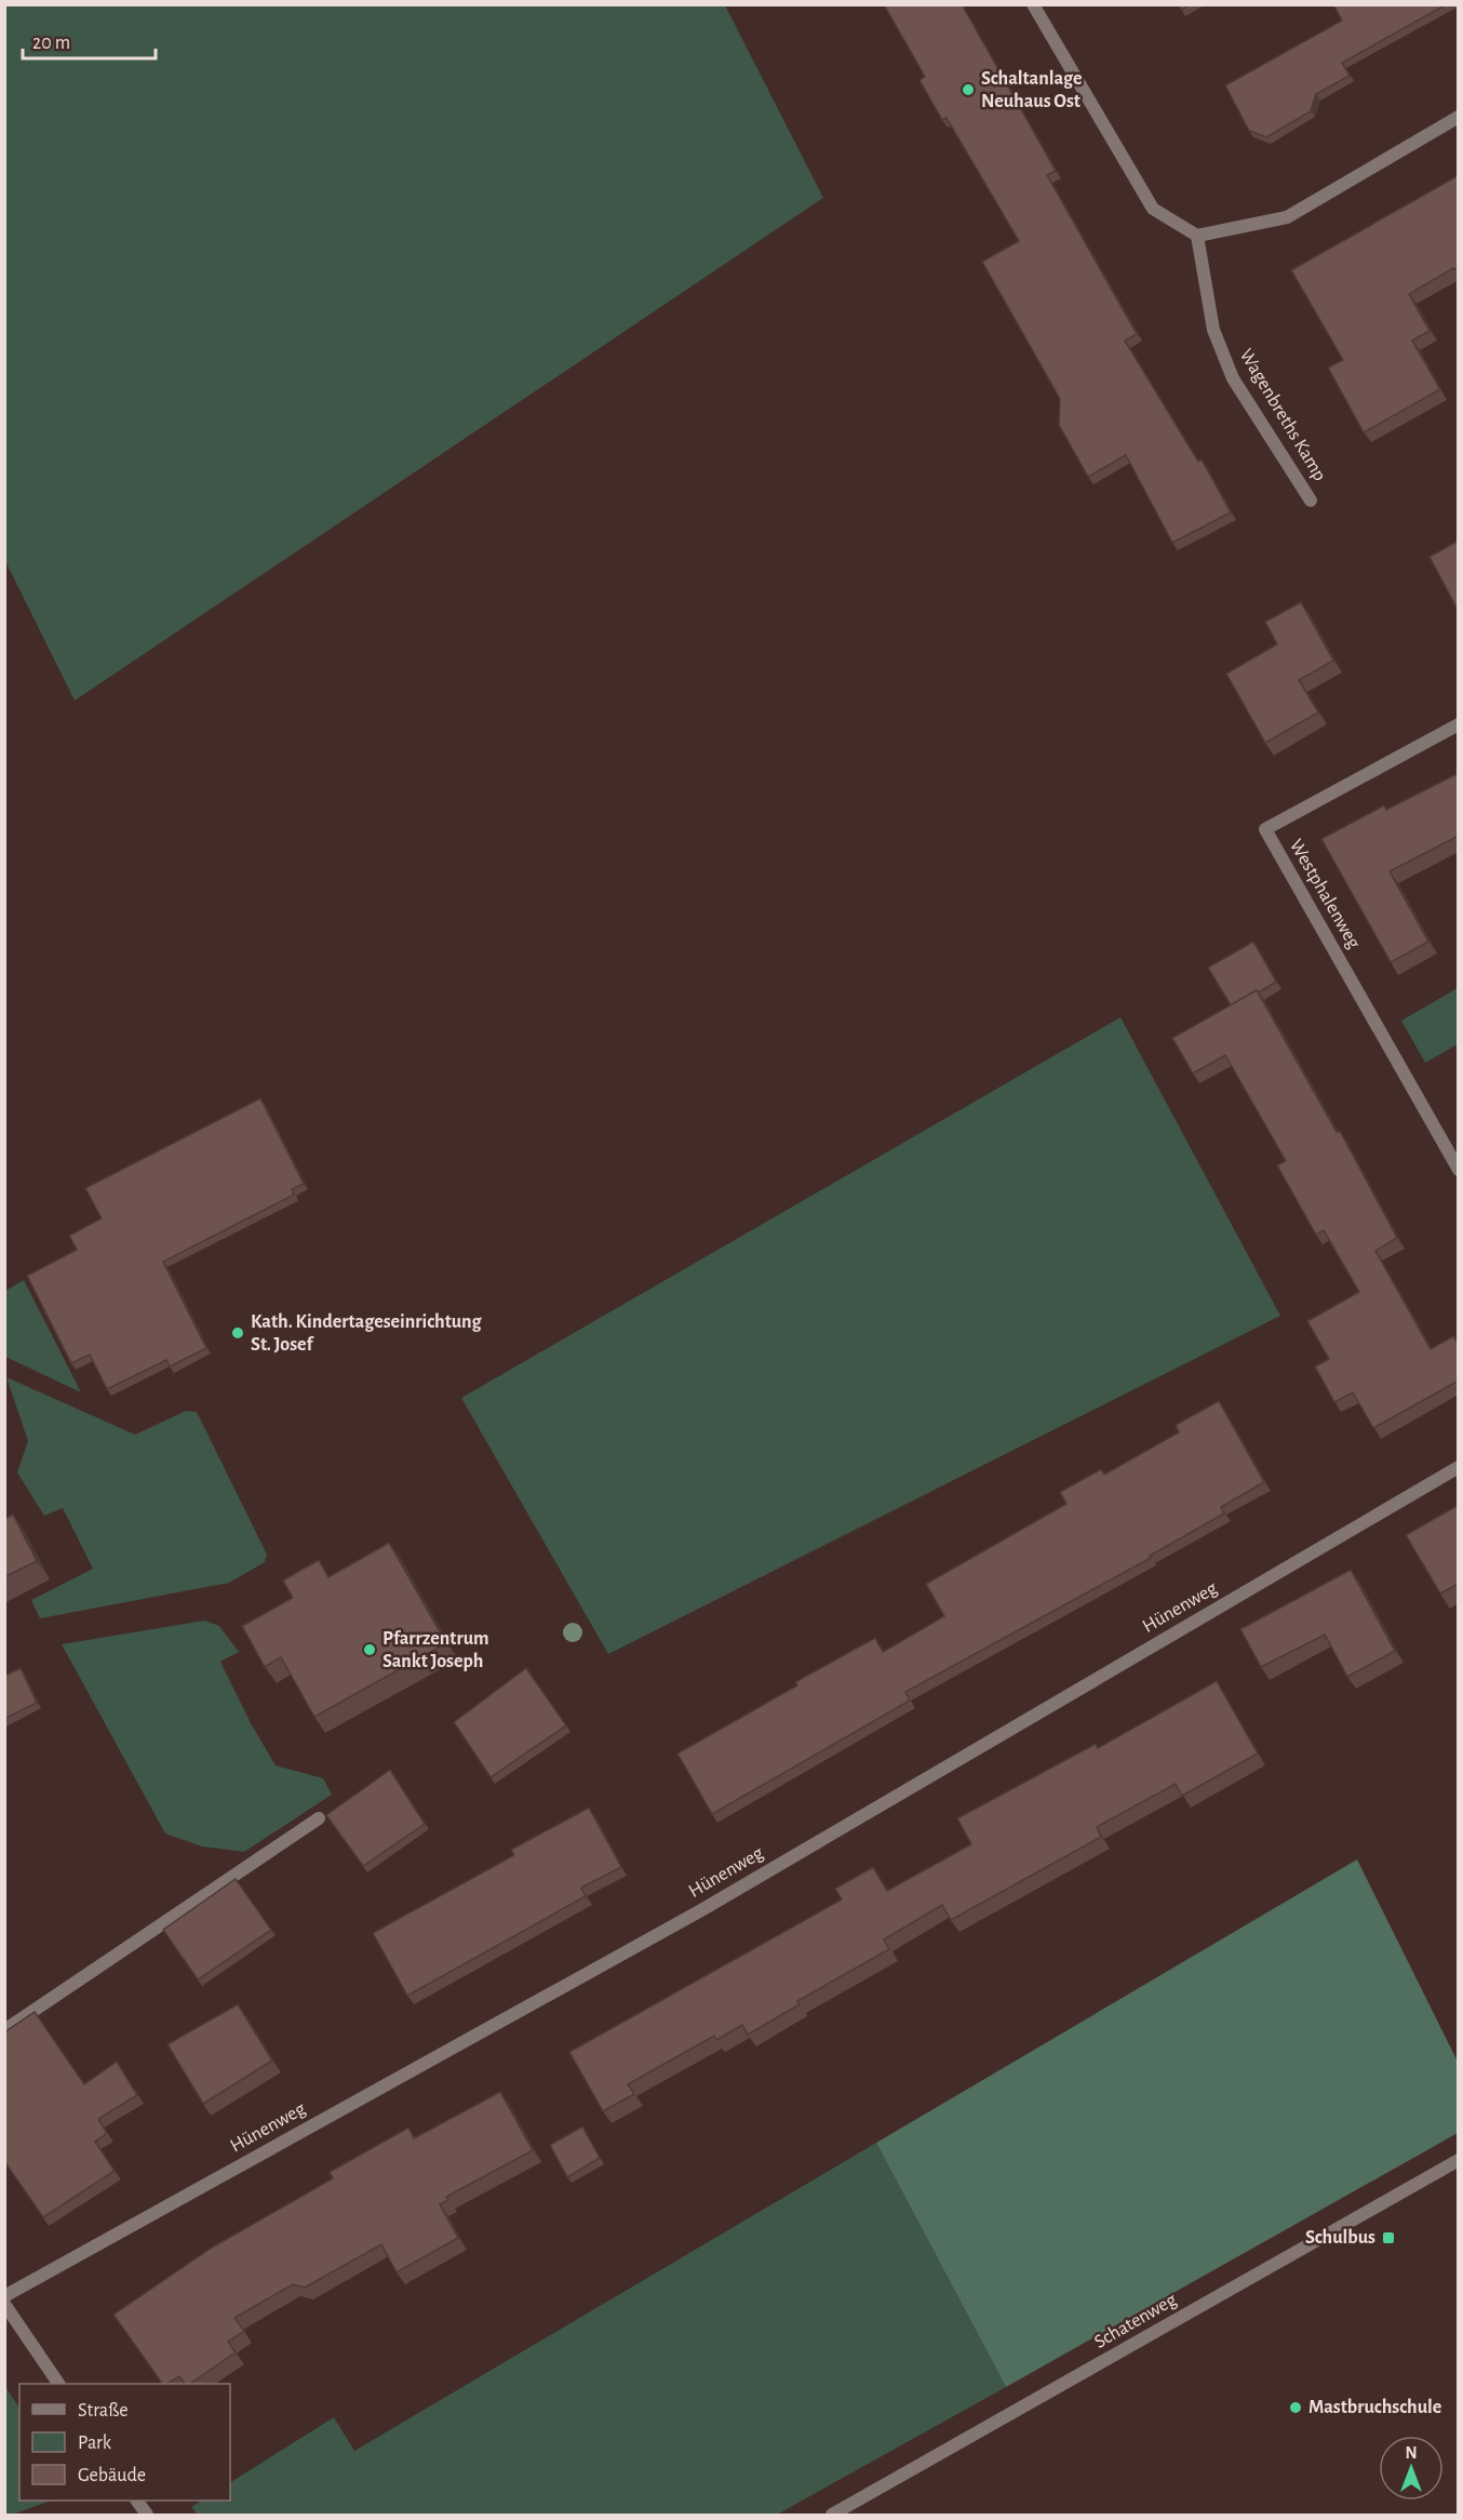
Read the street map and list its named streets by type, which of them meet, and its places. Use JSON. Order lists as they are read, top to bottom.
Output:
{
  "streets": {
    "street": [
      "Wagenbreths Kamp",
      "Westphalenweg",
      "Hünenweg",
      "Schatenweg"
    ]
  },
  "places": {
    "other": [
      "Schaltanlage Neuhaus Ost",
      "Kath. Kindertageseinrichtung St. Josef",
      "Pfarrzentrum Sankt Joseph",
      "Mastbruchschule"
    ],
    "transit": ["Schulbus"]
  },
  "legend": ["Straße", "Park", "Gebäude"],
  "scale_bar": "20 m",
  "north": "top"
}
